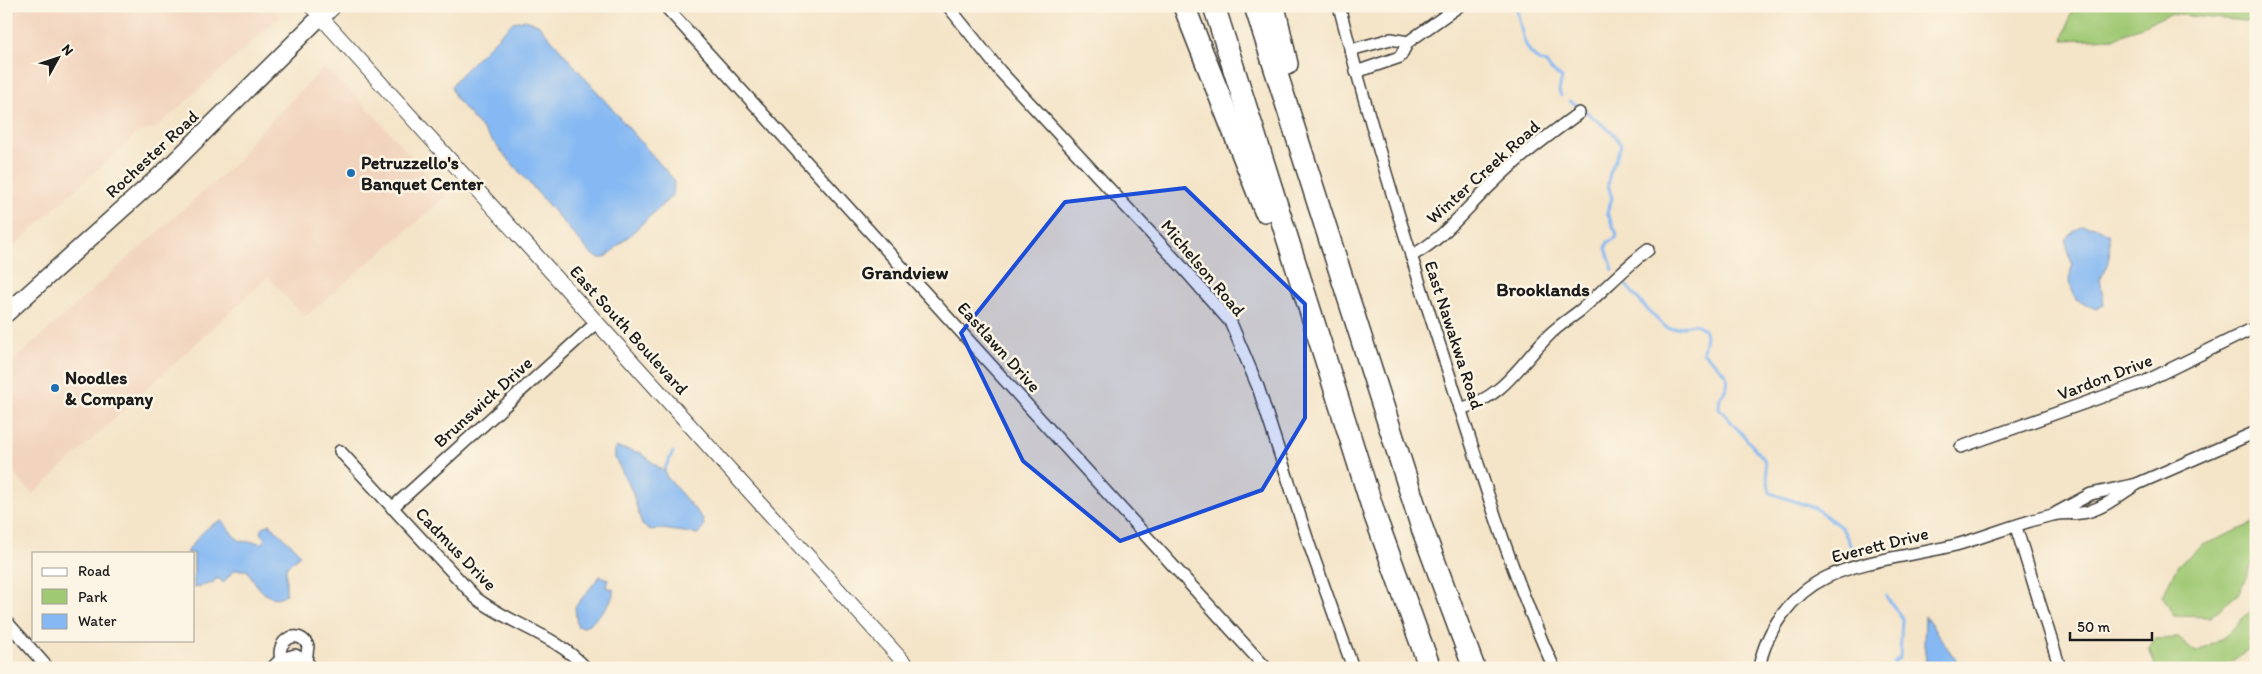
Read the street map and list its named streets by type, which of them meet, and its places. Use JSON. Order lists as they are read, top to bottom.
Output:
{
  "streets": {
    "main road": ["Rochester Road"],
    "street": [
      "Winter Creek Road",
      "Michelson Road",
      "East South Boulevard",
      "East Nawakwa Road",
      "Eastlawn Drive",
      "Vardon Drive",
      "Brunswick Drive",
      "Everett Drive",
      "Cadmus Drive"
    ]
  },
  "crossings": [
    ["Rochester Road", "East South Boulevard"],
    ["Winter Creek Road", "East Nawakwa Road"],
    ["East South Boulevard", "Brunswick Drive"],
    ["Brunswick Drive", "Cadmus Drive"]
  ],
  "districts": ["Grandview", "Brooklands"],
  "places": ["Petruzzello's Banquet Center", "Noodles & Company"],
  "legend": ["Road", "Park", "Water"],
  "scale_bar": "50 m",
  "north": "top right"
}
